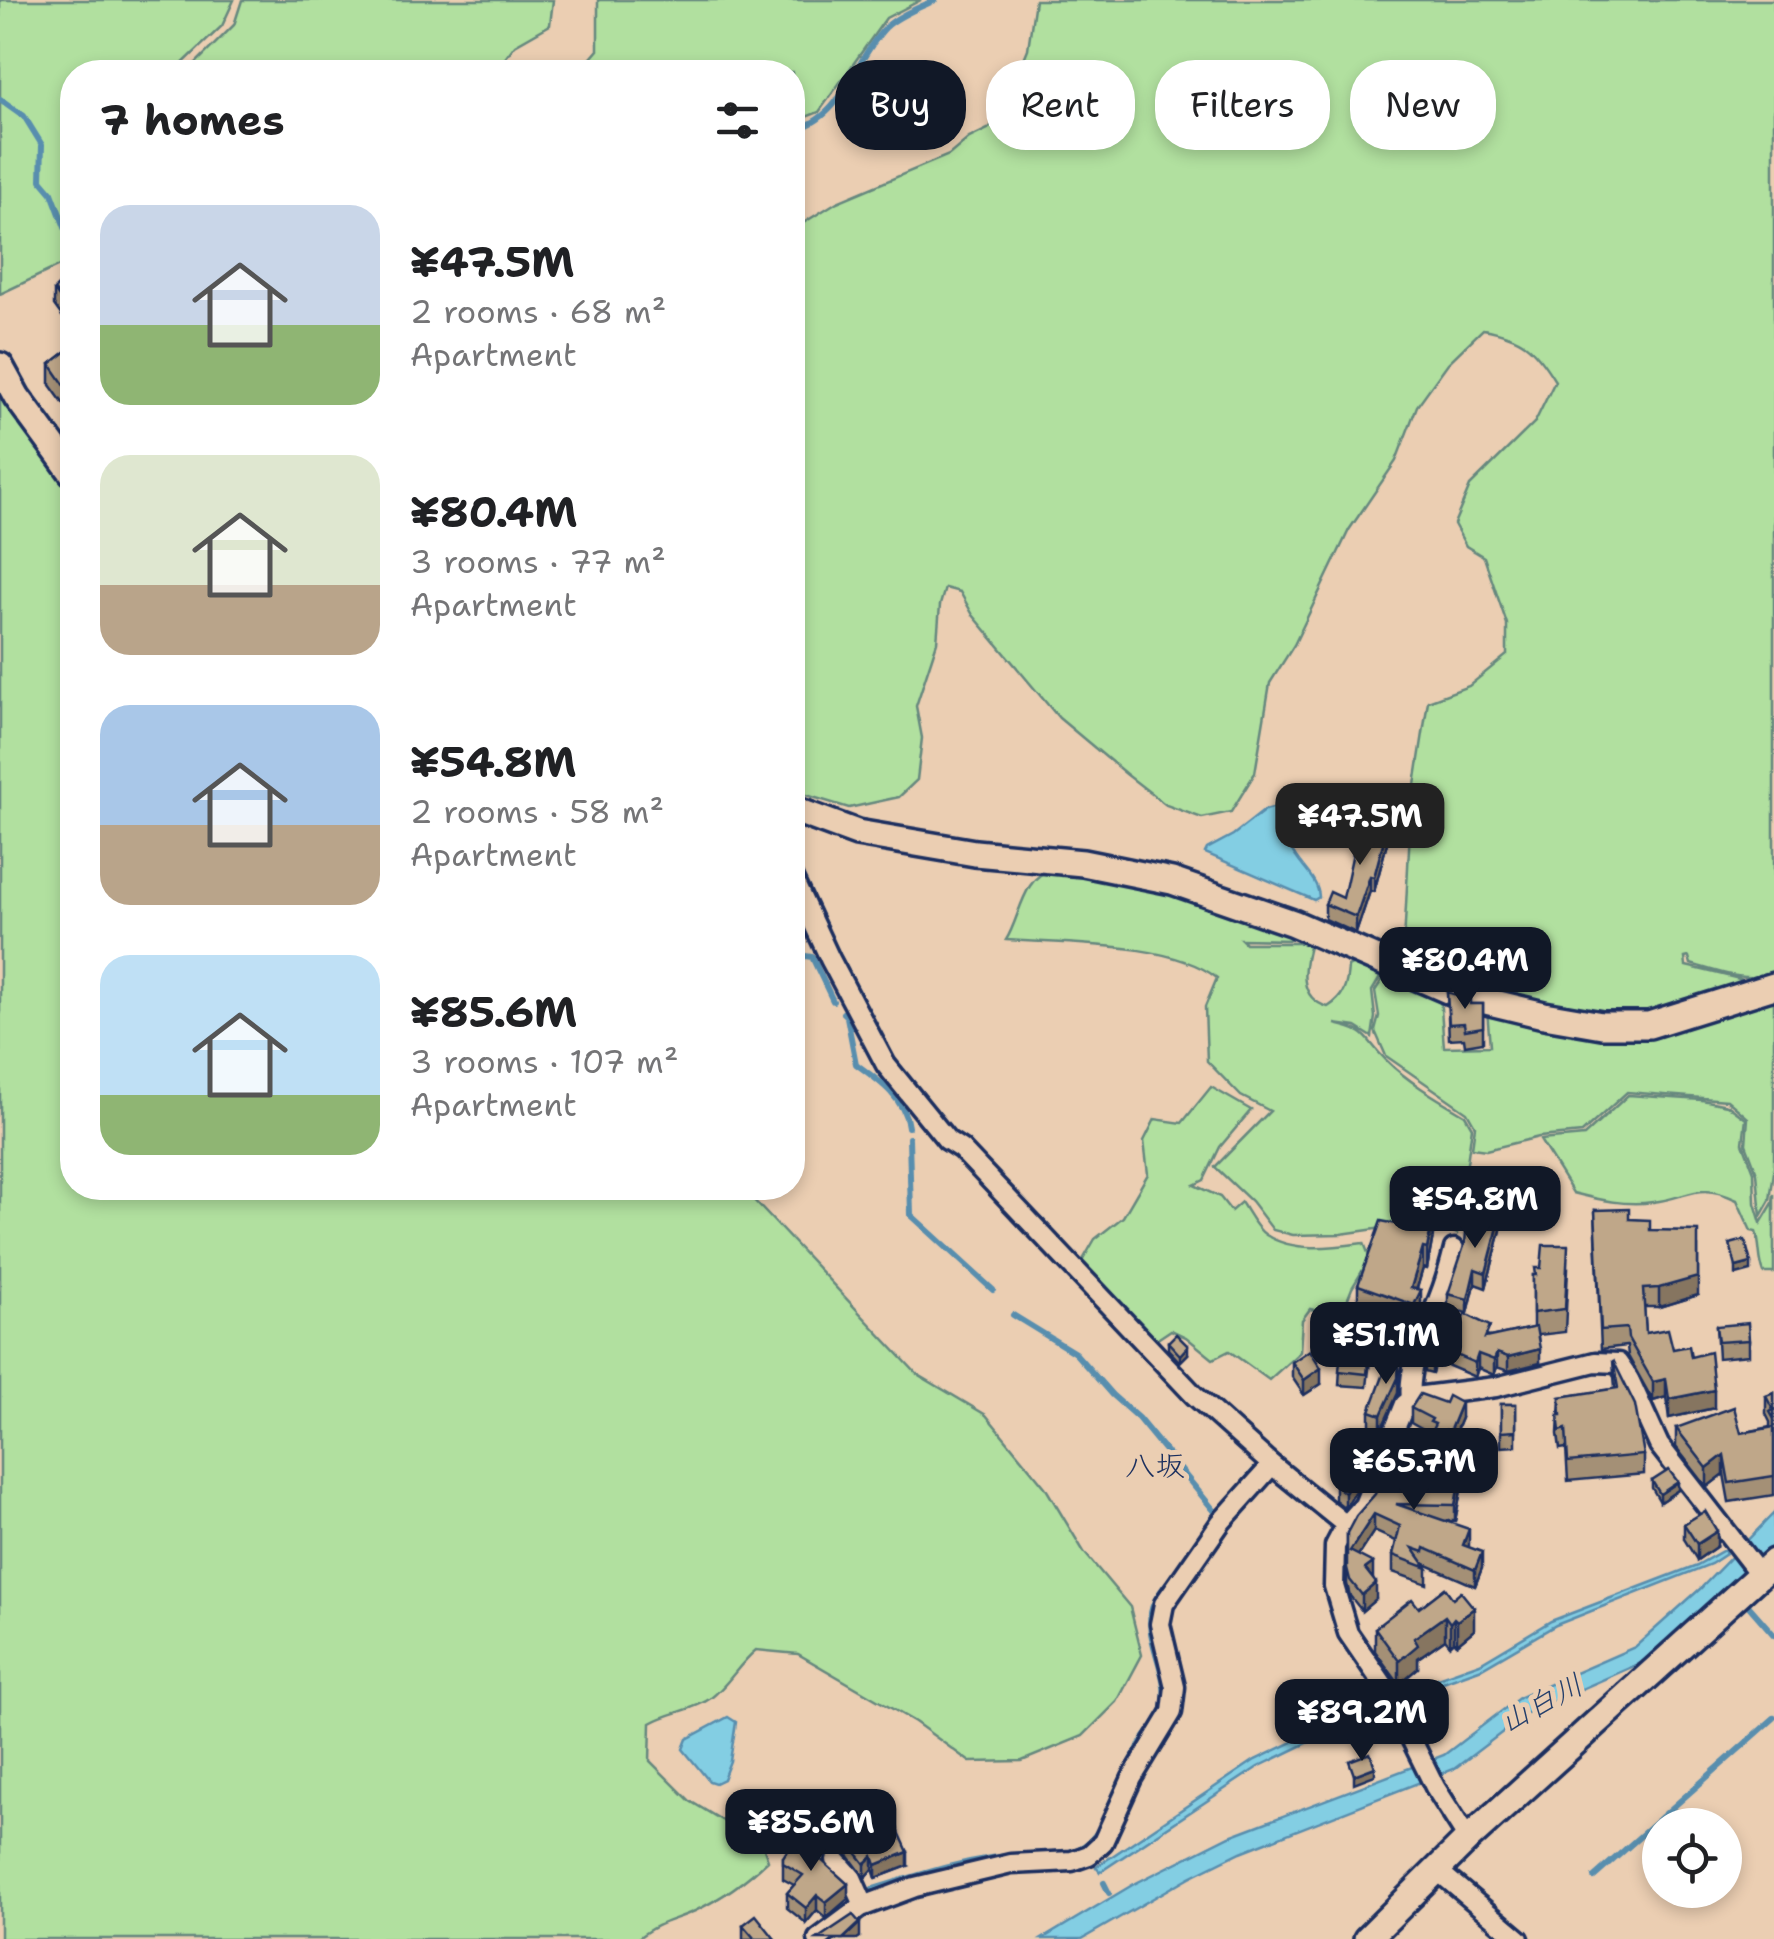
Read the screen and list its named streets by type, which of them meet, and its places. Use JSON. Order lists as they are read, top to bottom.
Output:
{
  "districts": ["八坂"],
  "water": ["山白川"],
  "page": {
    "chip": [
      "Buy",
      "Rent",
      "Filters",
      "New"
    ],
    "heading": "7 homes",
    "list": [
      {
        "name": "¥47.5M",
        "note": "2 rooms · 68 m² · Apartment"
      },
      {
        "name": "¥80.4M",
        "note": "3 rooms · 77 m² · Apartment"
      },
      {
        "name": "¥54.8M",
        "note": "2 rooms · 58 m² · Apartment"
      },
      {
        "name": "¥85.6M",
        "note": "3 rooms · 107 m² · Apartment"
      }
    ],
    "price": [
      "¥47.5M",
      "¥80.4M",
      "¥54.8M",
      "¥51.1M",
      "¥65.7M",
      "¥89.2M",
      "¥85.6M"
    ]
  }
}
